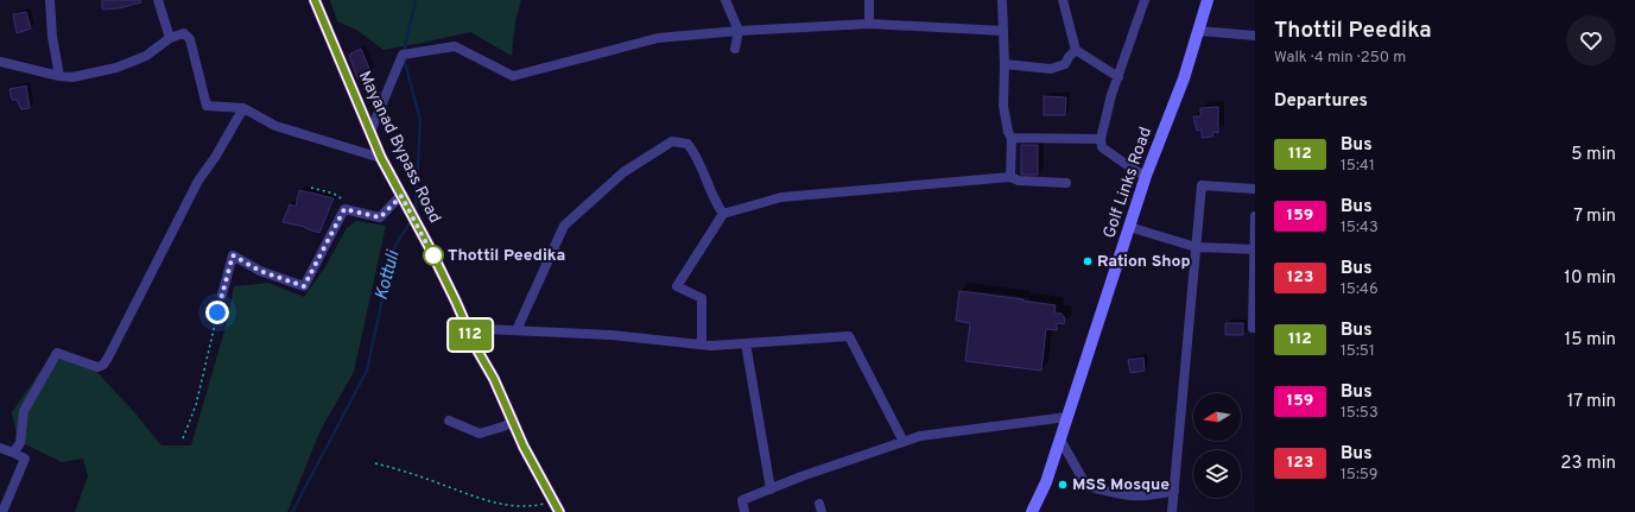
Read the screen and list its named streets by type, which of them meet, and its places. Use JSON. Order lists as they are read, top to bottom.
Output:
{
  "streets": {
    "main road": ["Mayanad Bypass Road", "Golf Links Road"]
  },
  "water": ["Kottuli"],
  "places": ["Thottil Peedika", "Ration Shop", "MSS Mosque"],
  "lines": ["bus line 112"],
  "north": "left",
  "page": {
    "on_map": "112",
    "heading": [
      ["Thottil Peedika", "Walk · 4 min · 250 m"],
      "Departures"
    ],
    "list": [
      {
        "mark": "112",
        "name": "Bus",
        "note": "15:41",
        "value": "5 min"
      },
      {
        "mark": "159",
        "name": "Bus",
        "note": "15:43",
        "value": "7 min"
      },
      {
        "mark": "123",
        "name": "Bus",
        "note": "15:46",
        "value": "10 min"
      },
      {
        "mark": "112",
        "name": "Bus",
        "note": "15:51",
        "value": "15 min"
      },
      {
        "mark": "159",
        "name": "Bus",
        "note": "15:53",
        "value": "17 min"
      },
      {
        "mark": "123",
        "name": "Bus",
        "note": "15:59",
        "value": "23 min"
      }
    ]
  }
}
